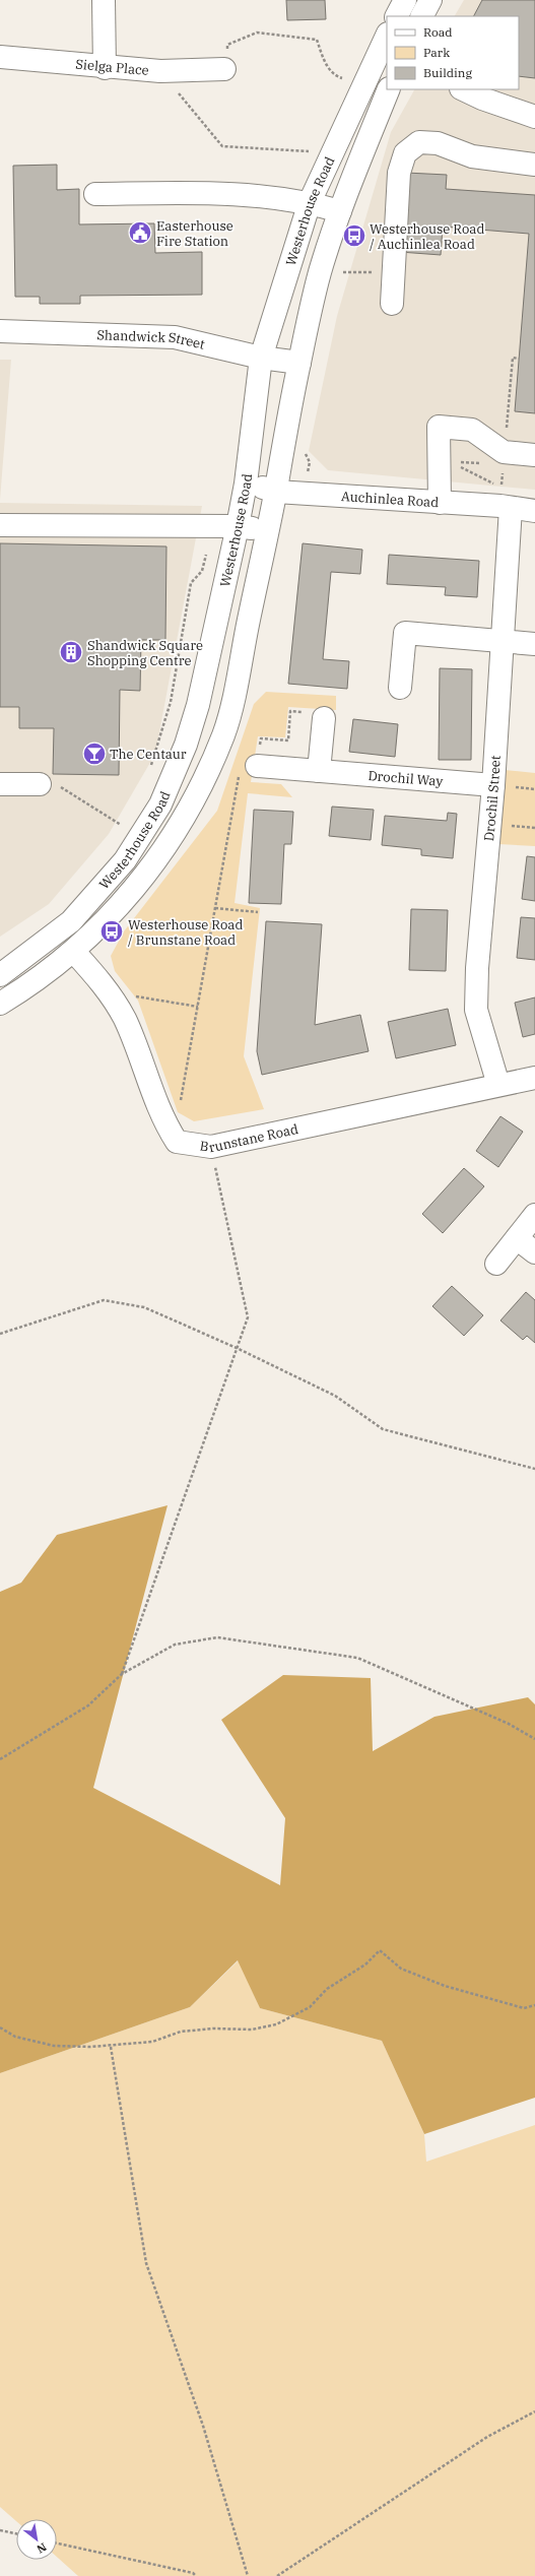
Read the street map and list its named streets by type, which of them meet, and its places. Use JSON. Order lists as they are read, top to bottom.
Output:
{
  "streets": {
    "street": [
      "Sielga Place",
      "Westerhouse Road",
      "Shandwick Street",
      "Auchinlea Road",
      "Drochil Way",
      "Drochil Street",
      "Brunstane Road"
    ]
  },
  "crossings": [
    ["Westerhouse Road", "Shandwick Street"],
    ["Westerhouse Road", "Auchinlea Road"],
    ["Westerhouse Road", "Brunstane Road"],
    ["Auchinlea Road", "Drochil Street"],
    ["Drochil Way", "Drochil Street"],
    ["Drochil Street", "Brunstane Road"]
  ],
  "places": {
    "public building": ["Easterhouse Fire Station"],
    "bus stop": ["Westerhouse Road / Auchinlea Road", "Westerhouse Road / Brunstane Road"],
    "building": ["Shandwick Square Shopping Centre"],
    "bar": ["The Centaur"]
  },
  "legend": ["Road", "Park", "Building"],
  "north": "bottom right"
}
